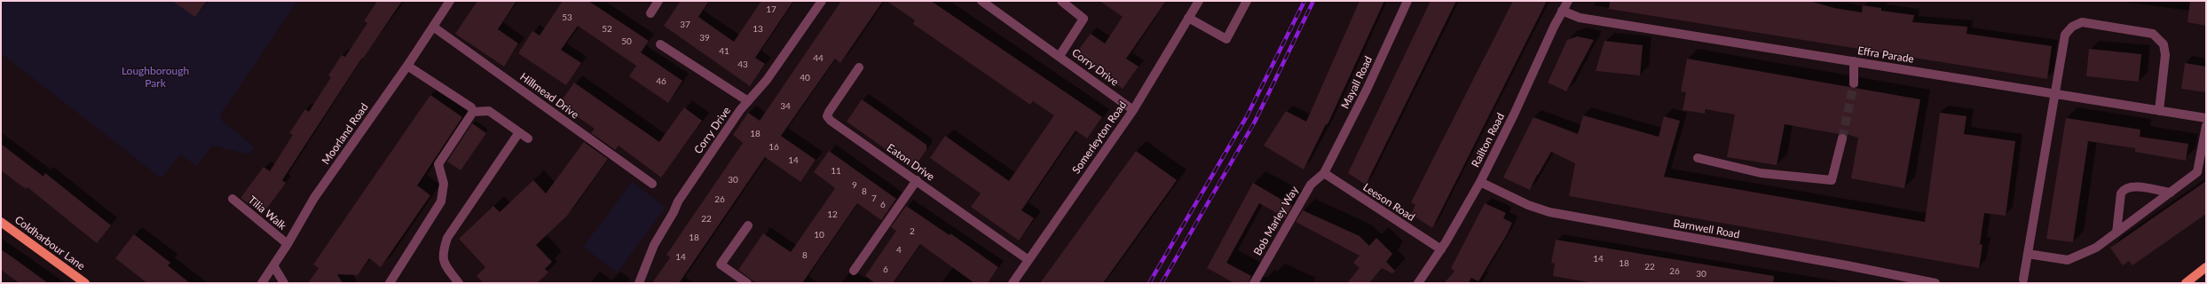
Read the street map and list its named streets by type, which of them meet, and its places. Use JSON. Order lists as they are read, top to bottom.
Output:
{
  "streets": {
    "main road": ["Coldharbour Lane"],
    "street": [
      "Effra Parade",
      "Corry Drive",
      "Mayall Road",
      "Hillmead Drive",
      "Moorland Road",
      "Somerleyton Road",
      "Railton Road",
      "Eaton Drive",
      "Leeson Road",
      "Tilia Walk",
      "Bob Marley Way",
      "Barnwell Road"
    ]
  },
  "crossings": [
    ["Effra Parade", "Railton Road"],
    ["Corry Drive", "Somerleyton Road"],
    ["Mayall Road", "Leeson Road"],
    ["Mayall Road", "Bob Marley Way"],
    ["Hillmead Drive", "Moorland Road"],
    ["Moorland Road", "Tilia Walk"],
    ["Somerleyton Road", "Eaton Drive"],
    ["Railton Road", "Leeson Road"],
    ["Railton Road", "Barnwell Road"],
    ["Leeson Road", "Bob Marley Way"]
  ],
  "parks": ["Loughborough Park"],
  "house_numbers": [
    "17",
    "53",
    "37",
    "52",
    "13",
    "39",
    "50",
    "41",
    "44",
    "43",
    "40",
    "46",
    "34",
    "18",
    "16",
    "14",
    "11",
    "30",
    "9",
    "8",
    "7",
    "26",
    "6",
    "12",
    "22",
    "2",
    "10",
    "18",
    "4",
    "8",
    "14",
    "14",
    "18",
    "22",
    "6",
    "26",
    "30"
  ]
}
